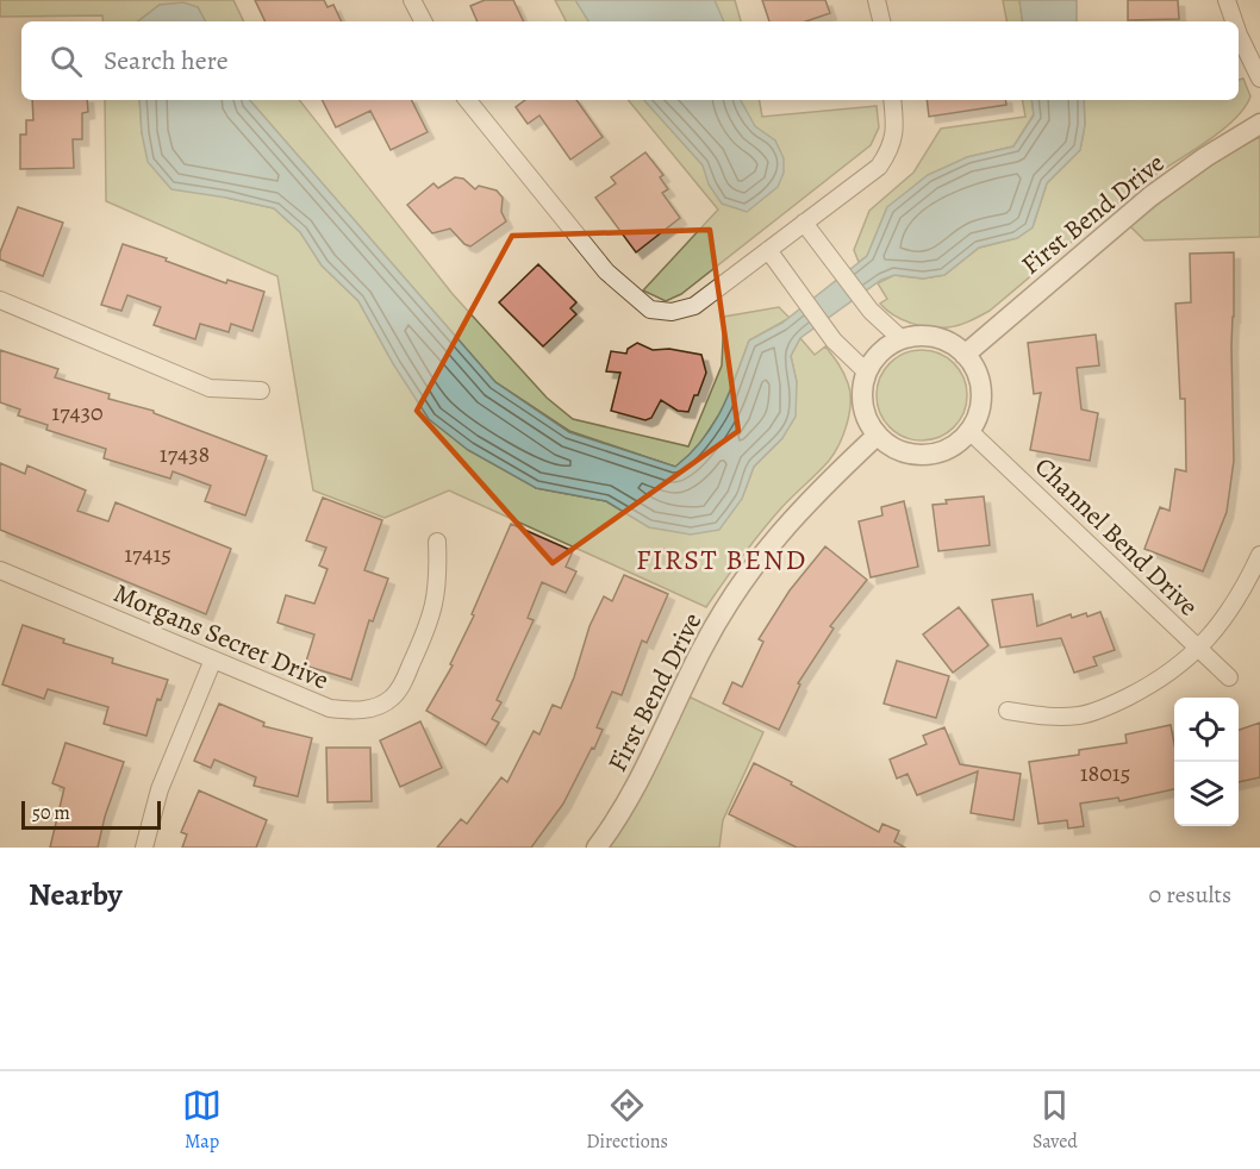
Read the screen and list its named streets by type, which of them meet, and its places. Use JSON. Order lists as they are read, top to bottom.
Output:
{
  "streets": {
    "street": ["First Bend Drive", "Channel Bend Drive", "Morgans Secret Drive"]
  },
  "crossings": [
    ["First Bend Drive", "Channel Bend Drive"]
  ],
  "districts": ["FIRST BEND"],
  "house_numbers": [
    "17430",
    "17438",
    "17415",
    "18015"
  ],
  "scale_bar": "50 m",
  "page": {
    "search": "Search here",
    "scale": "50 m",
    "heading": ["Nearby", "0 results"],
    "nav": ["Map", "Directions", "Saved"]
  }
}
